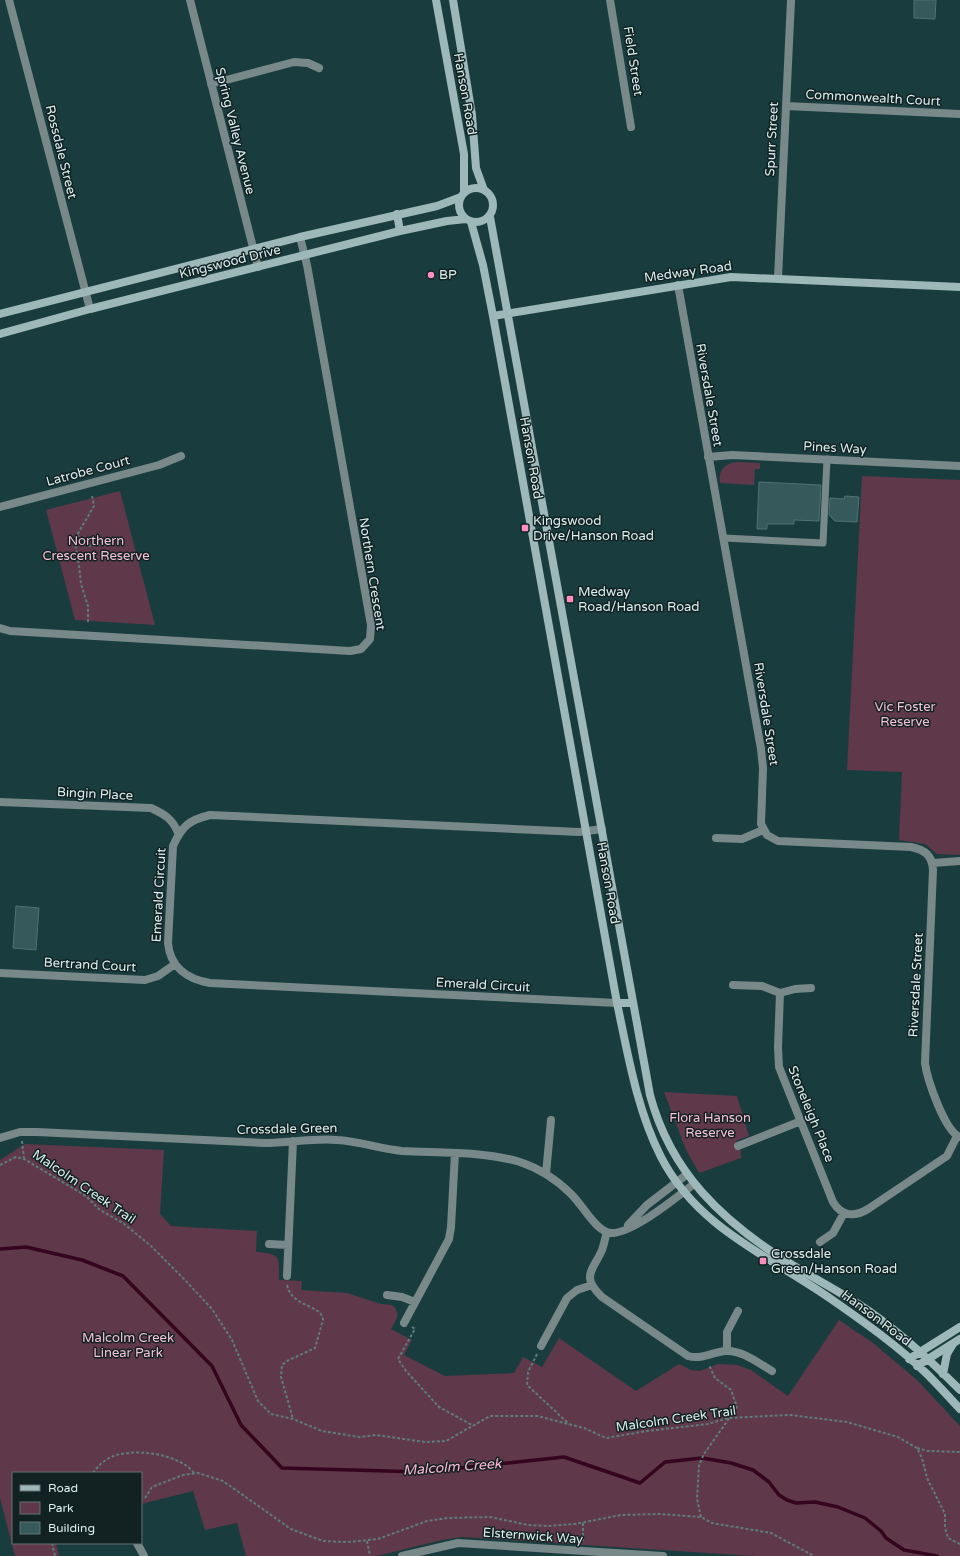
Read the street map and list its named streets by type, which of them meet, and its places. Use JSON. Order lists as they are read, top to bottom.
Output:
{
  "streets": {
    "street": [
      "Field Street",
      "Hanson Road",
      "Commonwealth Court",
      "Spring Valley Avenue",
      "Spurr Street",
      "Rossdale Street",
      "Kingswood Drive",
      "Medway Road",
      "Riversdale Street",
      "Pines Way",
      "Latrobe Court",
      "Northern Crescent",
      "Bingin Place",
      "Emerald Circuit",
      "Bertrand Court",
      "Stoneleigh Place",
      "Crossdale Green",
      "Elsternwick Way"
    ],
    "path": ["Malcolm Creek Trail"]
  },
  "crossings": [
    ["Hanson Road", "Kingswood Drive"],
    ["Hanson Road", "Medway Road"],
    ["Hanson Road", "Emerald Circuit"],
    ["Commonwealth Court", "Spurr Street"],
    ["Spring Valley Avenue", "Kingswood Drive"],
    ["Spurr Street", "Medway Road"],
    ["Rossdale Street", "Kingswood Drive"],
    ["Kingswood Drive", "Northern Crescent"],
    ["Medway Road", "Riversdale Street"],
    ["Riversdale Street", "Pines Way"],
    ["Bingin Place", "Emerald Circuit"],
    ["Emerald Circuit", "Bertrand Court"],
    ["Crossdale Green", "Malcolm Creek Trail"]
  ],
  "water": ["Malcolm Creek"],
  "parks": [
    "Northern Crescent Reserve",
    "Vic Foster Reserve",
    "Flora Hanson Reserve",
    "Malcolm Creek Linear Park"
  ],
  "places": {
    "other": ["BP"],
    "transit": ["Kingswood Drive/Hanson Road", "Medway Road/Hanson Road", "Crossdale Green/Hanson Road"]
  },
  "legend": ["Road", "Park", "Building"]
}
